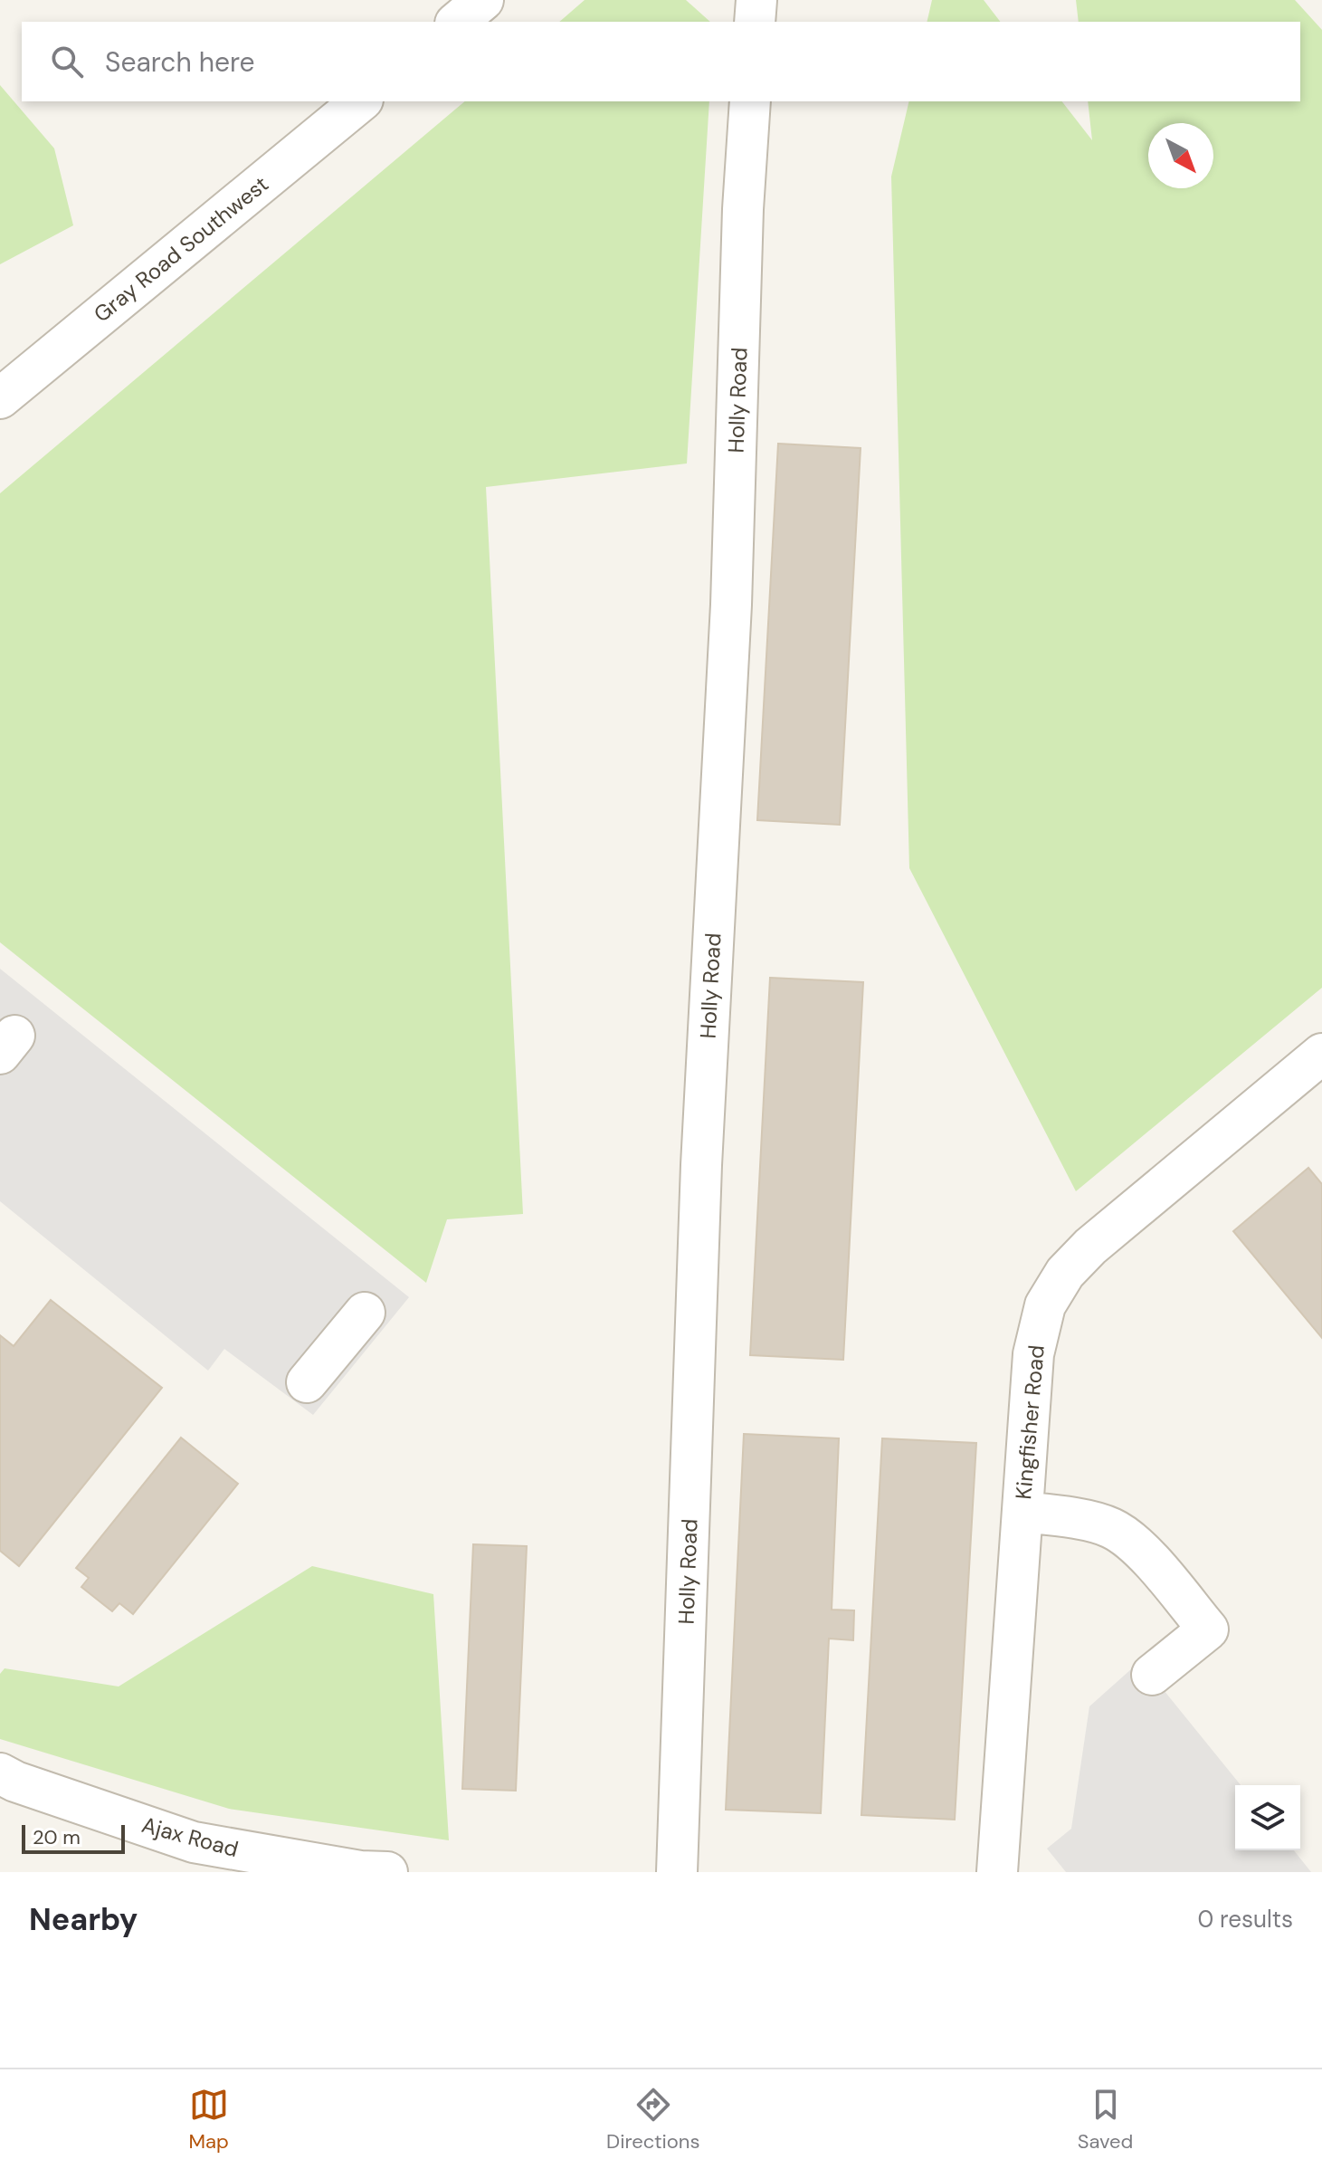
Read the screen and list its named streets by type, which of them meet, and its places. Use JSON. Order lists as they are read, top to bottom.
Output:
{
  "streets": {
    "street": [
      "Gray Road Southwest",
      "Holly Road",
      "Kingfisher Road",
      "Ajax Road"
    ]
  },
  "scale_bar": "20 m",
  "north": "bottom right",
  "page": {
    "search": "Search here",
    "scale": "20 m",
    "heading": ["Nearby", "0 results"],
    "nav": ["Map", "Directions", "Saved"]
  }
}
